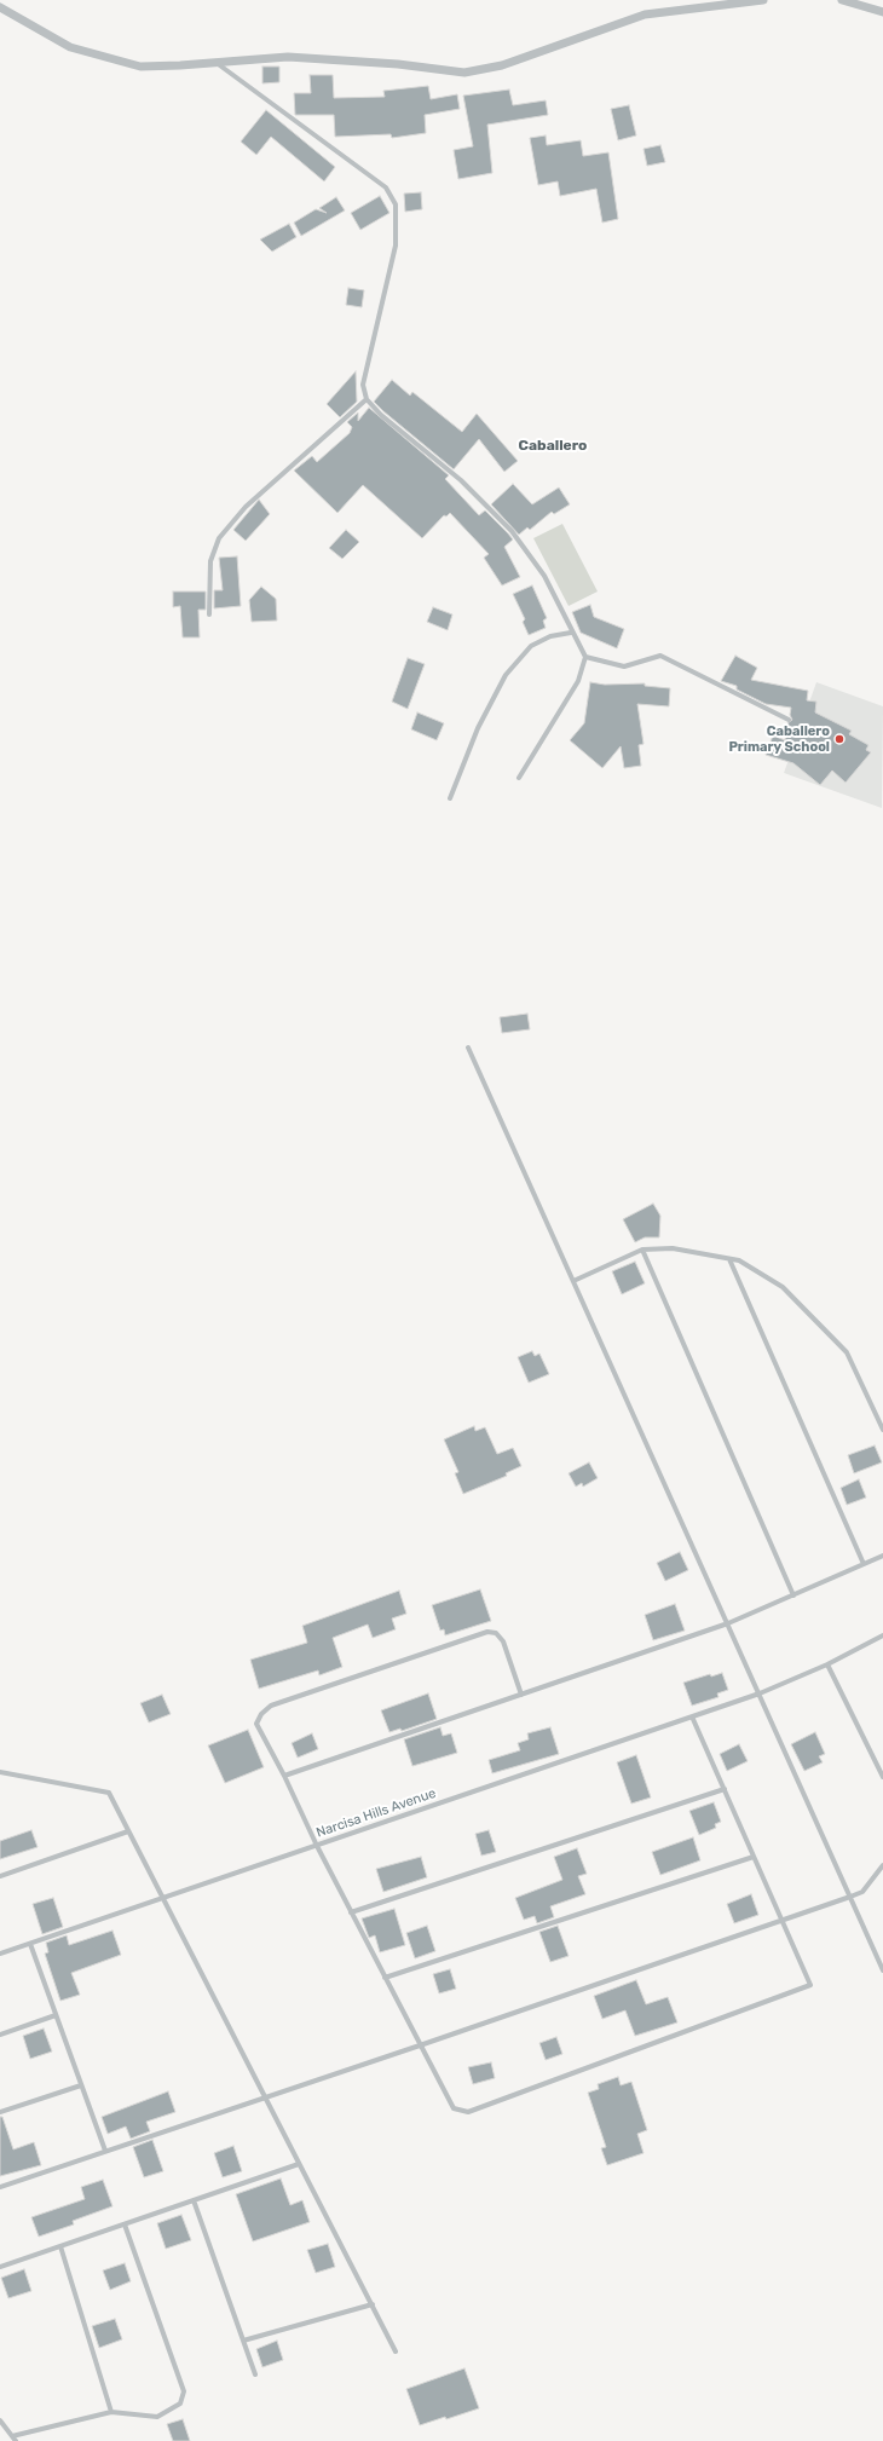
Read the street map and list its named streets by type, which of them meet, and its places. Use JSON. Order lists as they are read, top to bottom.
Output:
{
  "streets": {
    "street": ["Narcisa Hills Avenue"]
  },
  "districts": ["Caballero"],
  "places": ["Caballero Primary School"]
}
